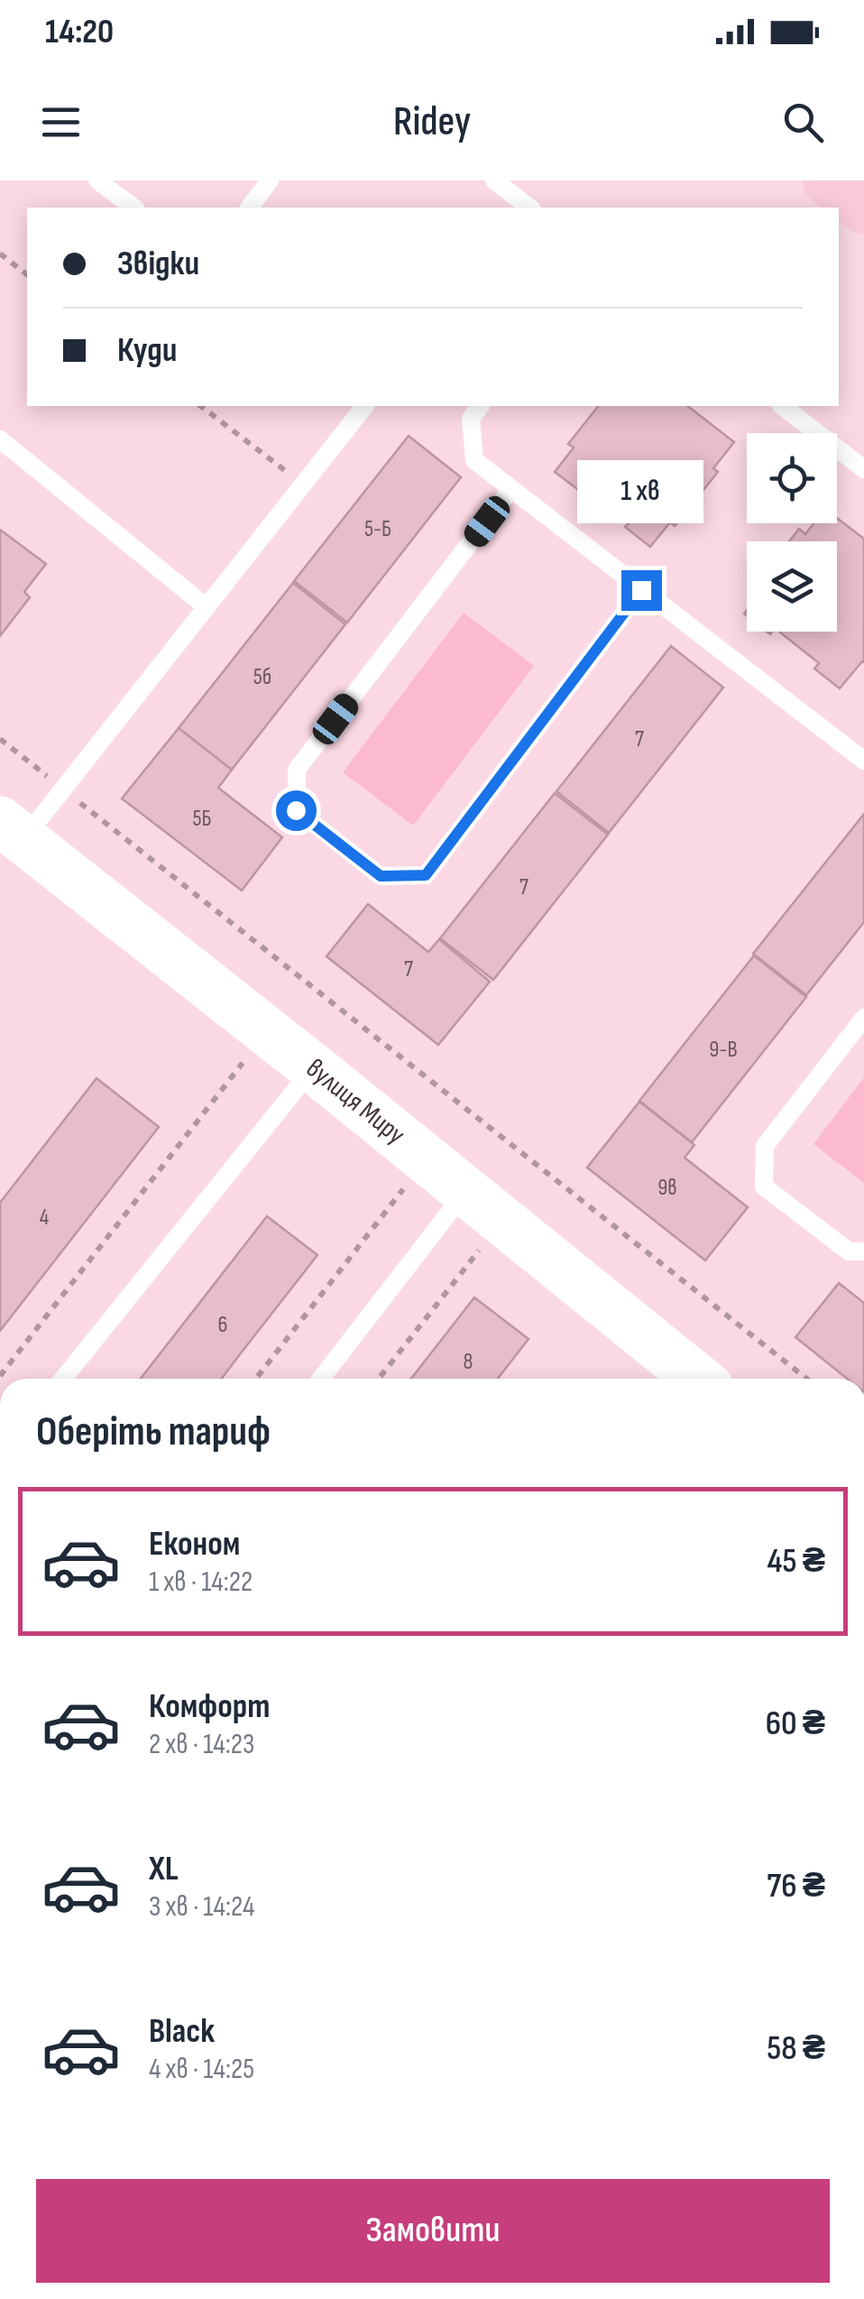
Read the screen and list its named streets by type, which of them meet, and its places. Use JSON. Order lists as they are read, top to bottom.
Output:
{
  "streets": {
    "street": ["вулиця Миру"]
  },
  "house_numbers": [
    "5-Б",
    "5б",
    "7",
    "5Б",
    "7",
    "7",
    "9-В",
    "9в",
    "4",
    "6",
    "8"
  ],
  "page": {
    "status": "14:20",
    "header": "Ridey",
    "banner": ["Звідки", "Куди"],
    "bubble": "1 хв",
    "heading": "Оберіть тариф",
    "list": [
      {
        "name": "Економ",
        "note": "1 хв · 14:22",
        "value": "45 ₴"
      },
      {
        "name": "Комфорт",
        "note": "2 хв · 14:23",
        "value": "60 ₴"
      },
      {
        "name": "XL",
        "note": "3 хв · 14:24",
        "value": "76 ₴"
      },
      {
        "name": "Black",
        "note": "4 хв · 14:25",
        "value": "58 ₴"
      }
    ],
    "buttons": "Замовити"
  }
}
